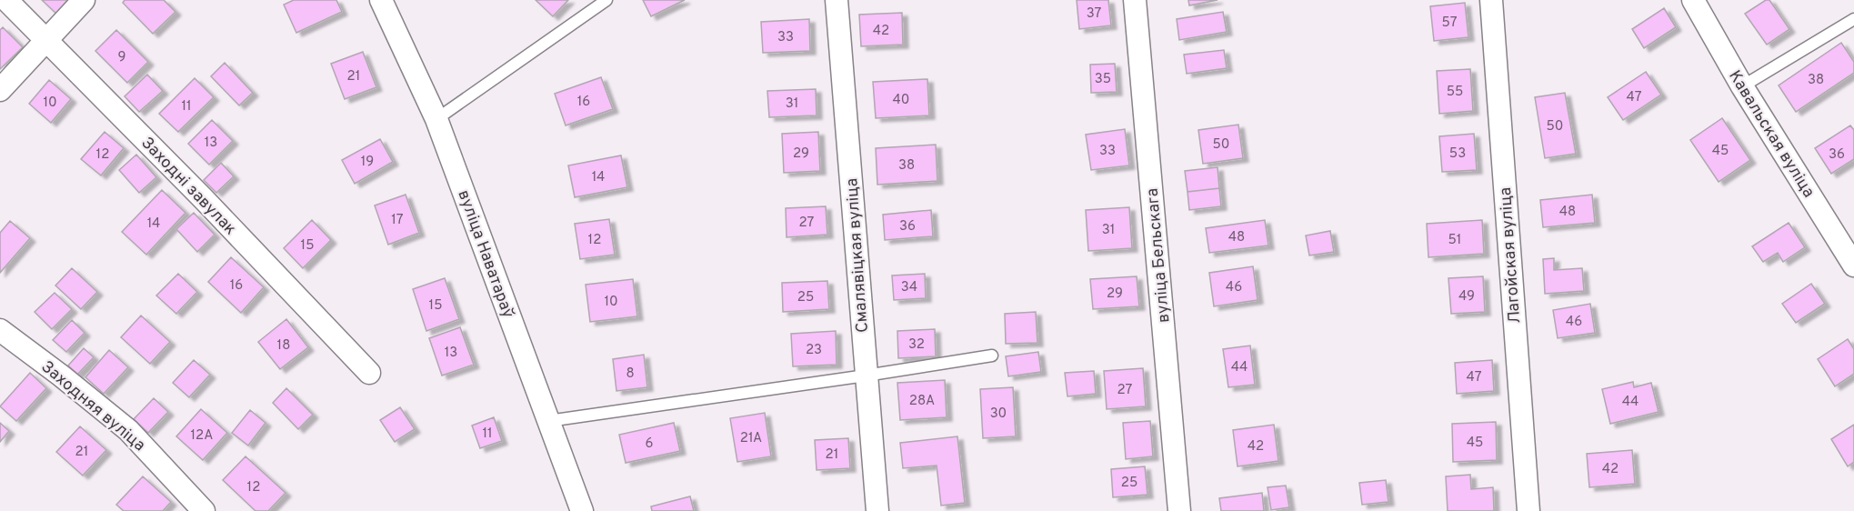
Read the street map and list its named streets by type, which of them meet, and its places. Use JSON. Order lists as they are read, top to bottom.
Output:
{
  "streets": {
    "street": [
      "Кавальская вуліца",
      "Заходні завулак",
      "вуліца Наватараў",
      "Смалявіцкая вуліца",
      "вуліца Бельскага",
      "Лагойская вуліца",
      "Заходняя вуліца"
    ]
  },
  "house_numbers": [
    "37",
    "57",
    "42",
    "33",
    "9",
    "21",
    "35",
    "38",
    "55",
    "47",
    "40",
    "16",
    "10",
    "31",
    "11",
    "50",
    "13",
    "50",
    "33",
    "45",
    "29",
    "53",
    "12",
    "36",
    "19",
    "38",
    "14",
    "48",
    "17",
    "27",
    "14",
    "36",
    "31",
    "48",
    "12",
    "51",
    "15",
    "16",
    "34",
    "46",
    "29",
    "49",
    "25",
    "10",
    "15",
    "46",
    "32",
    "18",
    "23",
    "13",
    "44",
    "8",
    "47",
    "27",
    "28А",
    "44",
    "30",
    "11",
    "12А",
    "21А",
    "45",
    "6",
    "42",
    "21",
    "21",
    "42",
    "25",
    "12"
  ]
}
